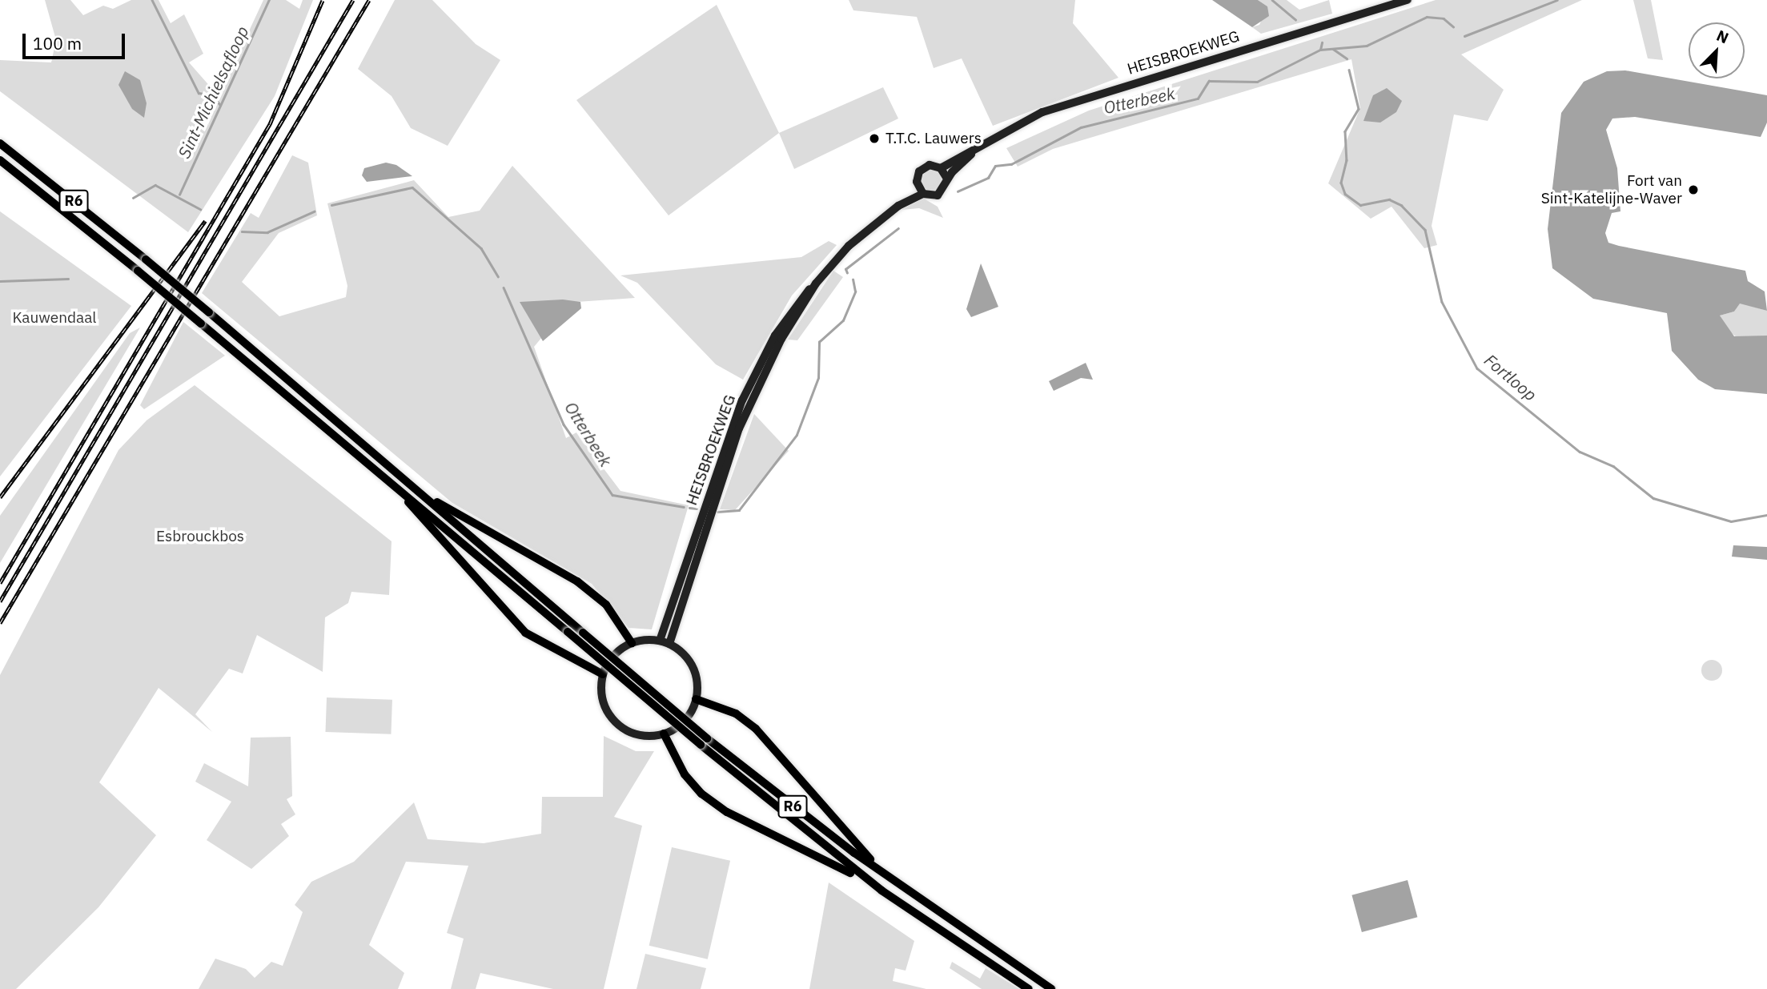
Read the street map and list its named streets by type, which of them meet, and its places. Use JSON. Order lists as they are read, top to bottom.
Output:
{
  "streets": {
    "highway": ["R6"],
    "main road": ["HEISBROEKWEG"]
  },
  "water": ["Sint-Michielsafloop", "Otterbeek", "Fortloop"],
  "parks": ["Kauwendaal", "Esbrouckbos"],
  "places": ["T.T.C. Lauwers", "Fort van Sint-Katelijne-Waver"],
  "scale_bar": "100 m",
  "north": "top right"
}
